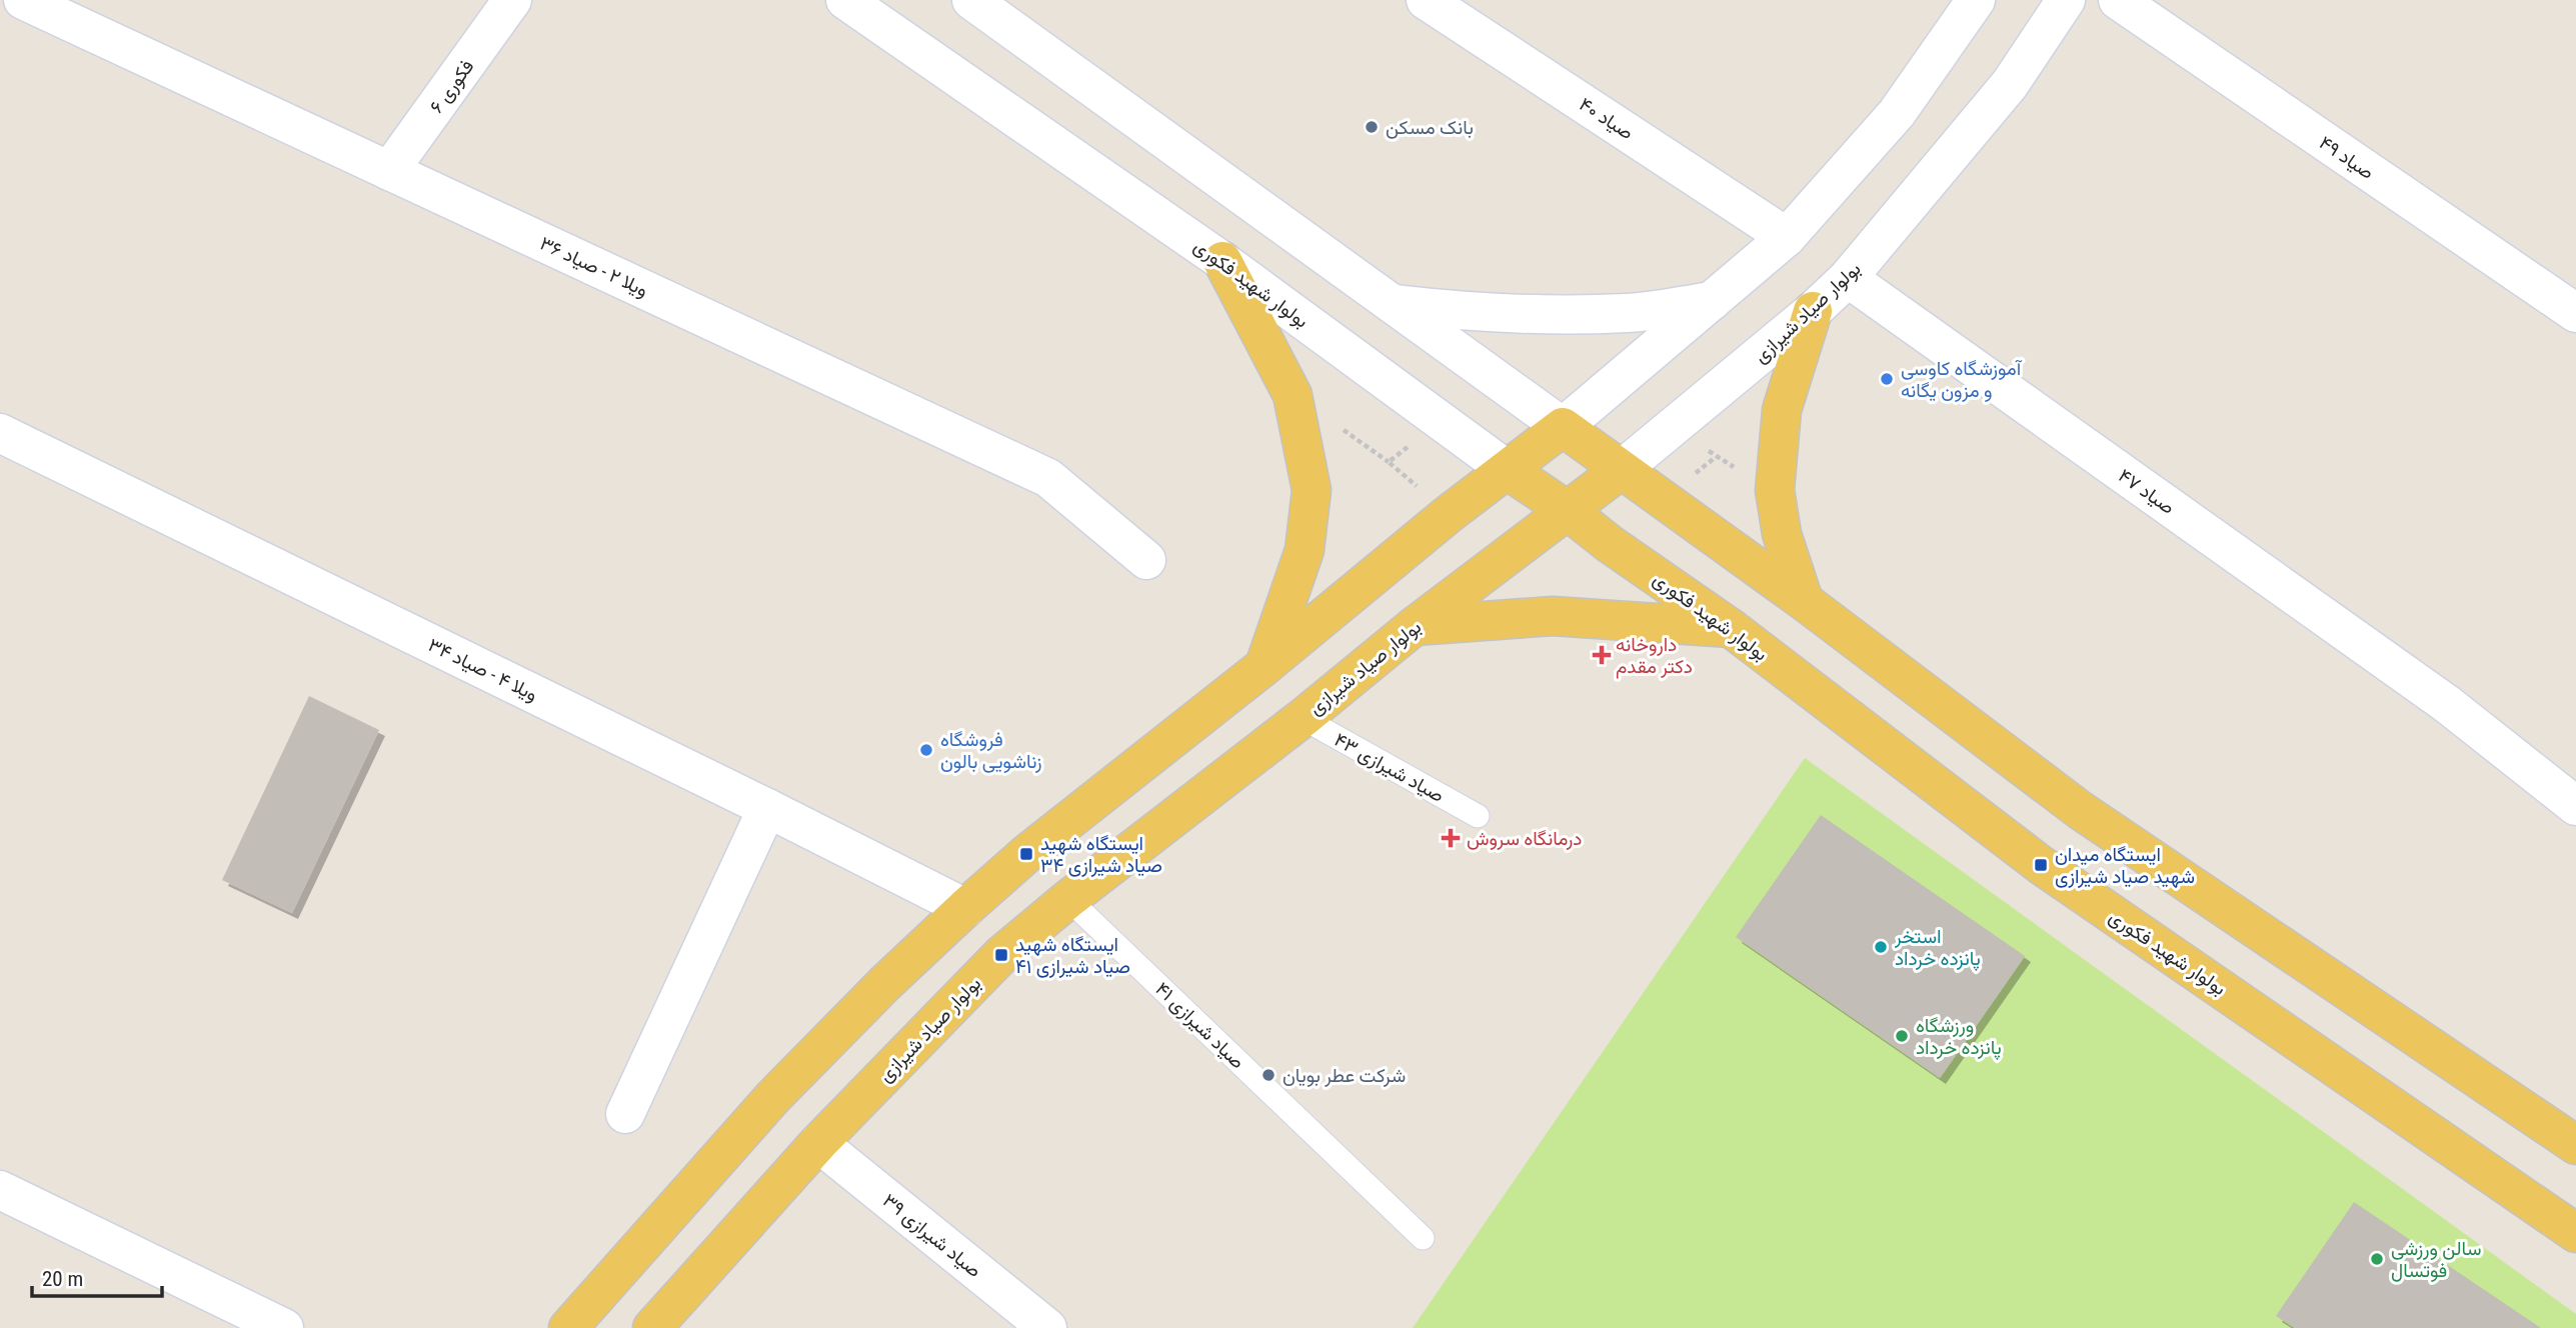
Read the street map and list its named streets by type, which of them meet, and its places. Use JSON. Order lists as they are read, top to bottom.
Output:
{
  "streets": {
    "main road": ["بولوار شهید فکوری", "بولوار صیاد شیرازی"],
    "street": [
      "فکوری ۶",
      "صیاد ۴۰",
      "صیاد ۴۹",
      "ویلا ۲ - صیاد ۳۶",
      "صیاد ۴۷",
      "ویلا ۴ - صیاد ۳۴",
      "صیاد شیرازی ۳۹"
    ],
    "lane": ["صیاد شیرازی ۴۳", "صیاد شیرازی ۴۱"]
  },
  "crossings": [
    ["فکوری ۶", "ویلا ۲ - صیاد ۳۶"],
    ["بولوار شهید فکوری", "بولوار صیاد شیرازی"],
    ["بولوار صیاد شیرازی", "صیاد ۴۷"],
    ["بولوار صیاد شیرازی", "صیاد شیرازی ۴۳"],
    ["بولوار صیاد شیرازی", "صیاد شیرازی ۴۱"],
    ["بولوار صیاد شیرازی", "صیاد شیرازی ۳۹"]
  ],
  "places": {
    "other": [
      "بانک مسکن",
      "آموزشگاه کاوسی و مزون یگانه",
      "فروشگاه زناشویی بالون",
      "استخر پانزده خرداد",
      "ورزشگاه پانزده خرداد",
      "شرکت عطر بویان",
      "سالن ورزشی فوتسال"
    ],
    "health": ["داروخانه دکتر مقدم", "درمانگاه سروش"],
    "transit": ["ایستگاه شهید صیاد شیرازی ۳۴", "ایستگاه میدان شهید صیاد شیرازی", "ایستگاه شهید صیاد شیرازی ۴۱"]
  },
  "scale_bar": "20 m"
}
